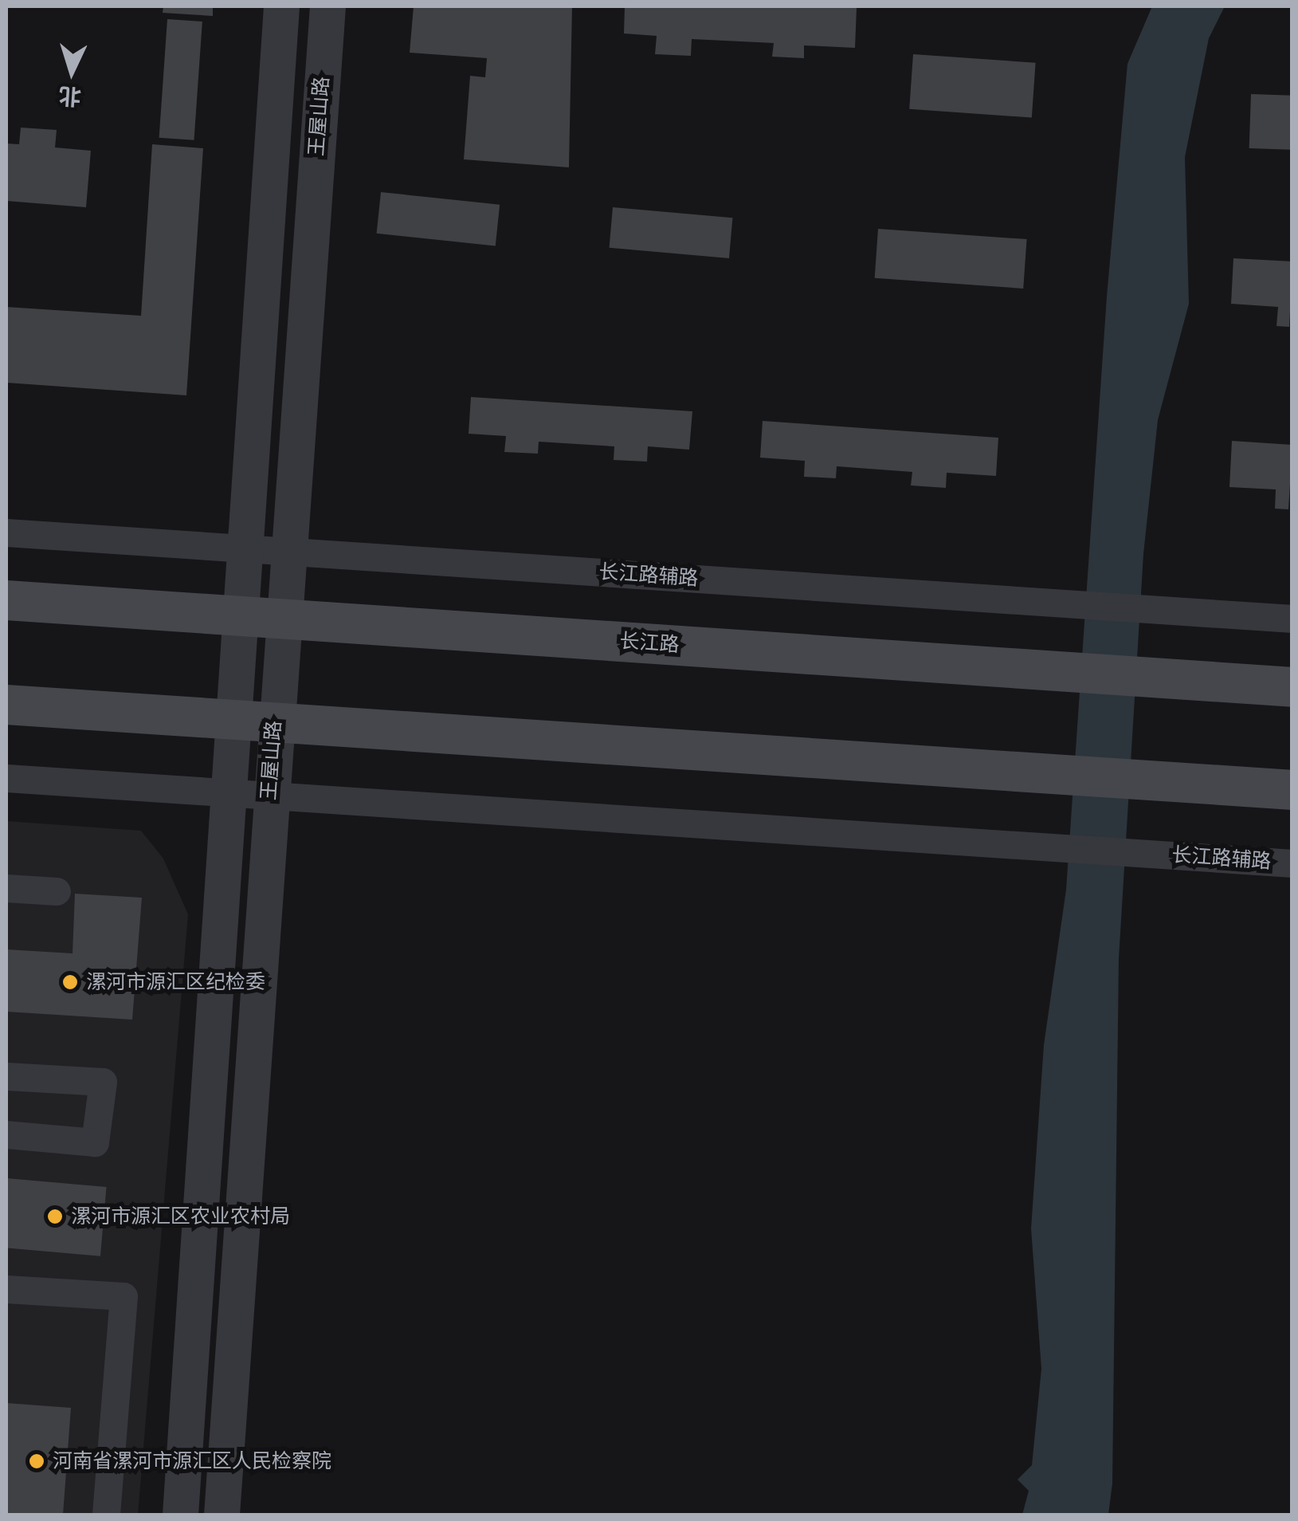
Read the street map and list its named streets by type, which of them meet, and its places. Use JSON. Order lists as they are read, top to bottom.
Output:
{
  "streets": {
    "main road": ["长江路"],
    "street": ["王屋山路", "长江路辅路"]
  },
  "crossings": [
    ["王屋山路", "长江路辅路"],
    ["王屋山路", "长江路"]
  ],
  "places": ["漯河市源汇区纪检委", "漯河市源汇区农业农村局", "河南省漯河市源汇区人民检察院"],
  "north": "bottom"
}
